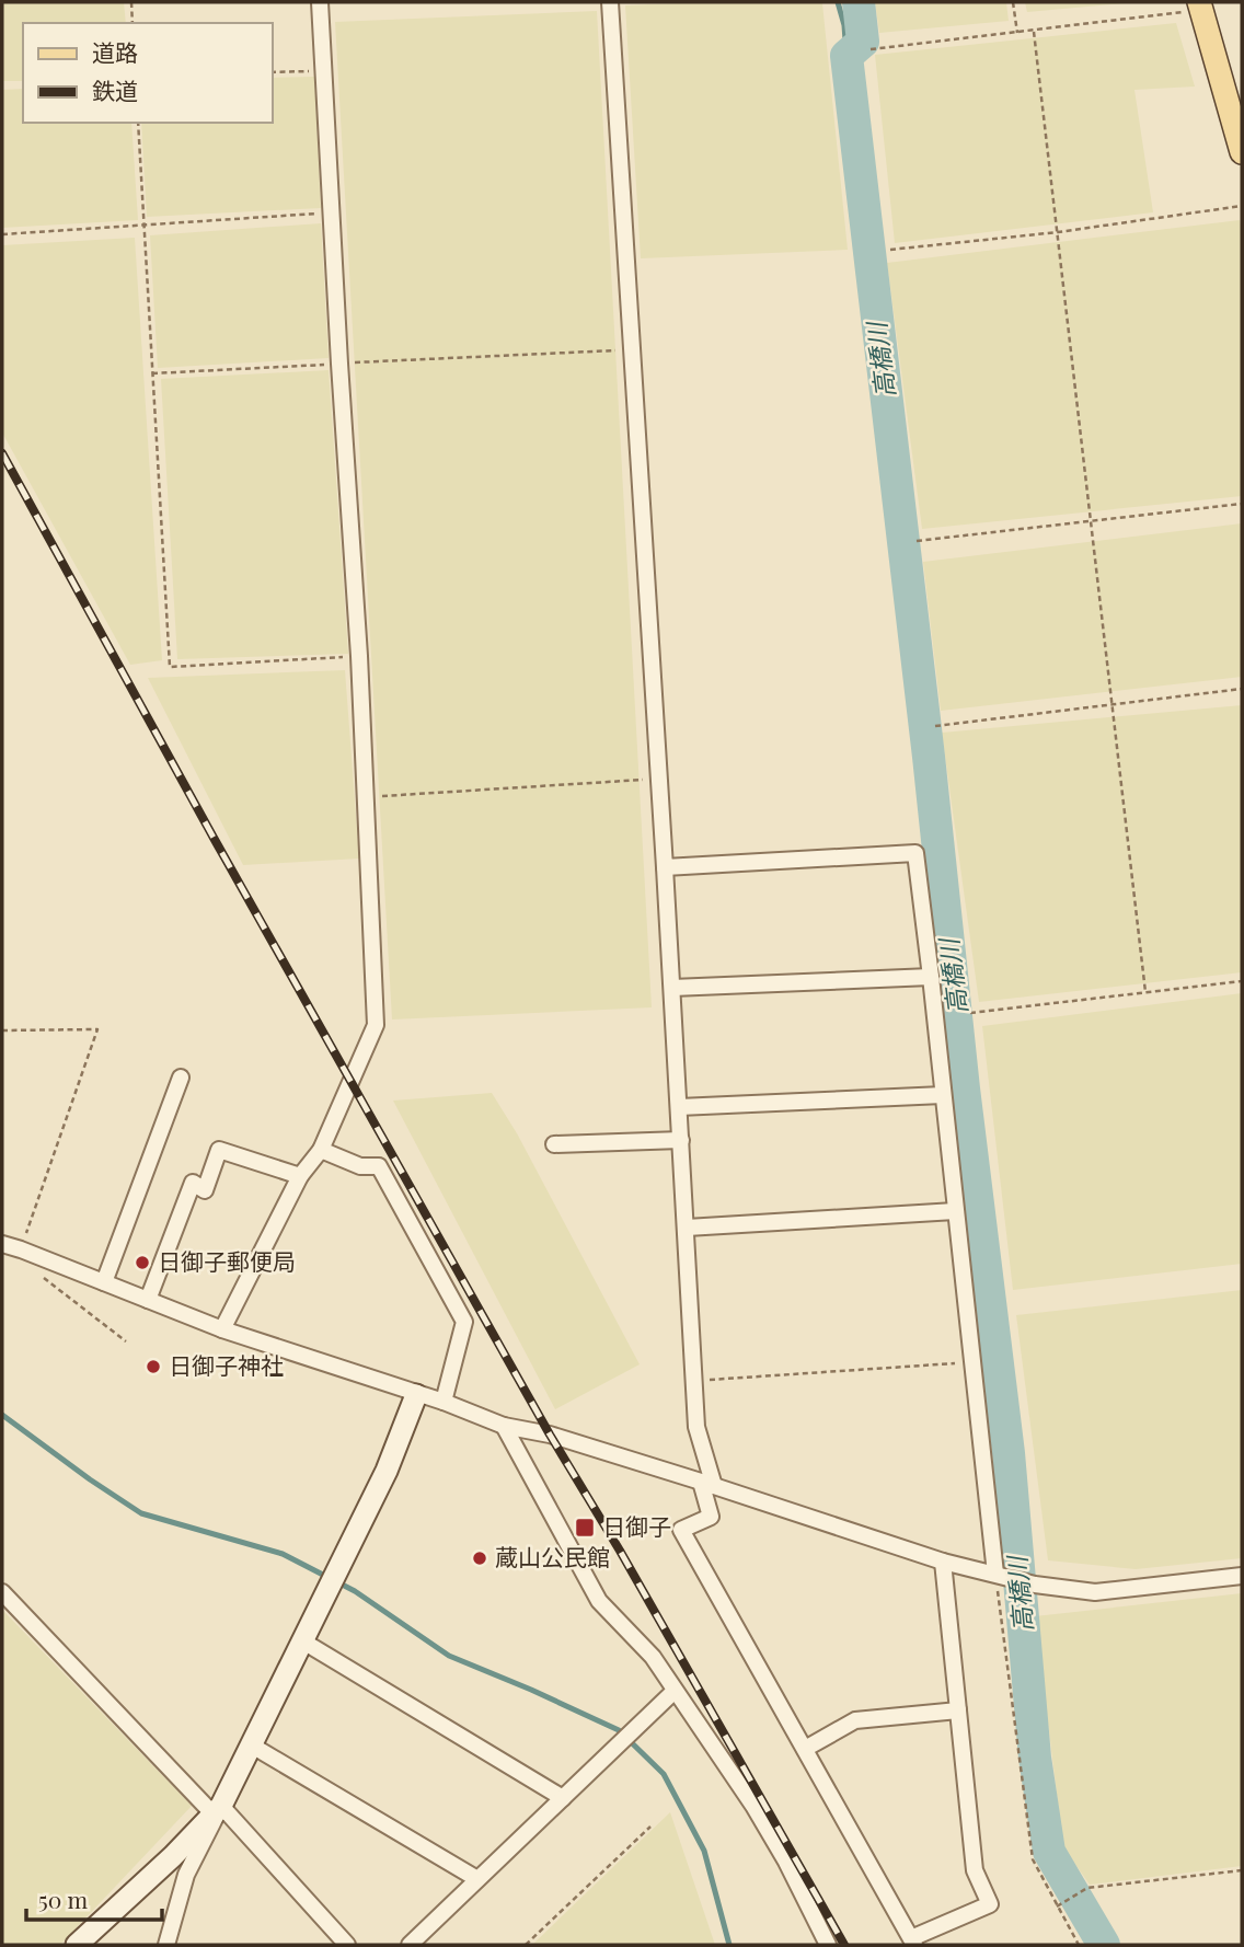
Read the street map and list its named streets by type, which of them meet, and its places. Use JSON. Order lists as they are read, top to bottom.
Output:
{
  "water": ["高橋川"],
  "places": {
    "other": ["日御子郵便局", "日御子神社", "蔵山公民館"],
    "transit": ["日御子"]
  },
  "legend": ["道路", "鉄道"],
  "scale_bar": "50 m"
}
